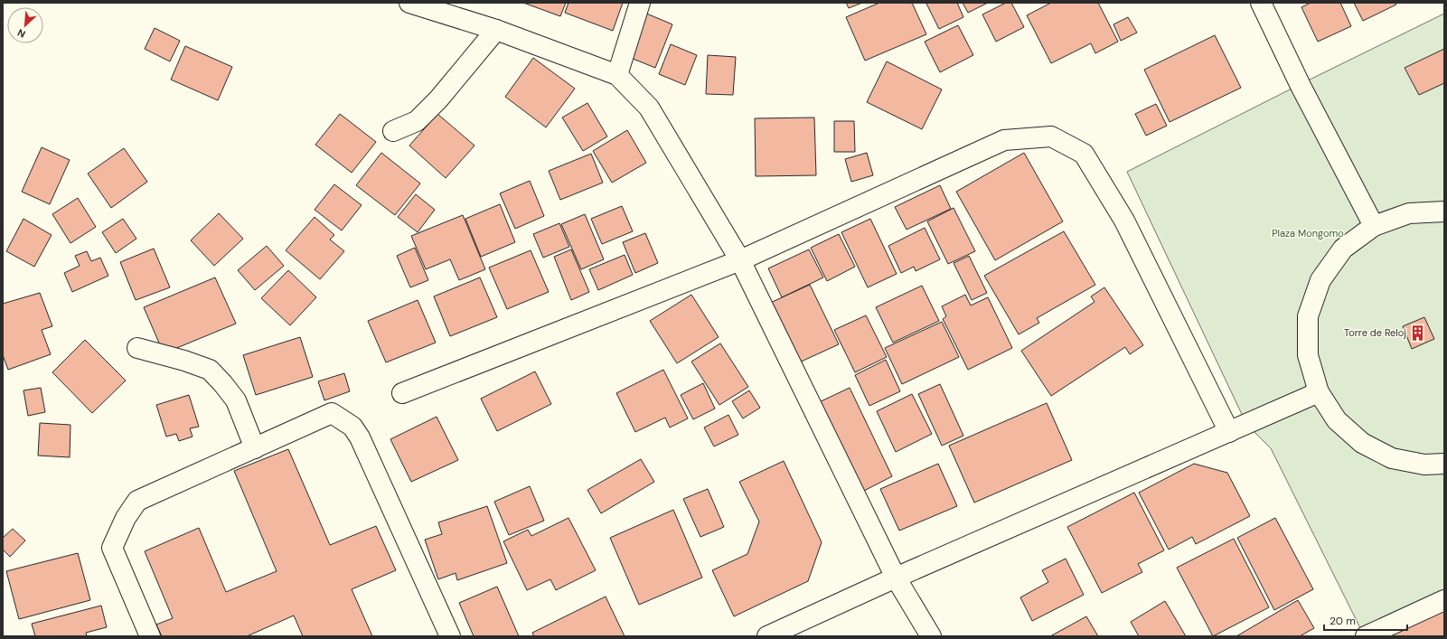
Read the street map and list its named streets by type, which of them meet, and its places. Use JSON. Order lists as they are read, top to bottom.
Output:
{
  "parks": ["Plaza Mongomo"],
  "places": {
    "building": ["Torre de Reloj"]
  },
  "scale_bar": "20 m",
  "north": "bottom left"
}
